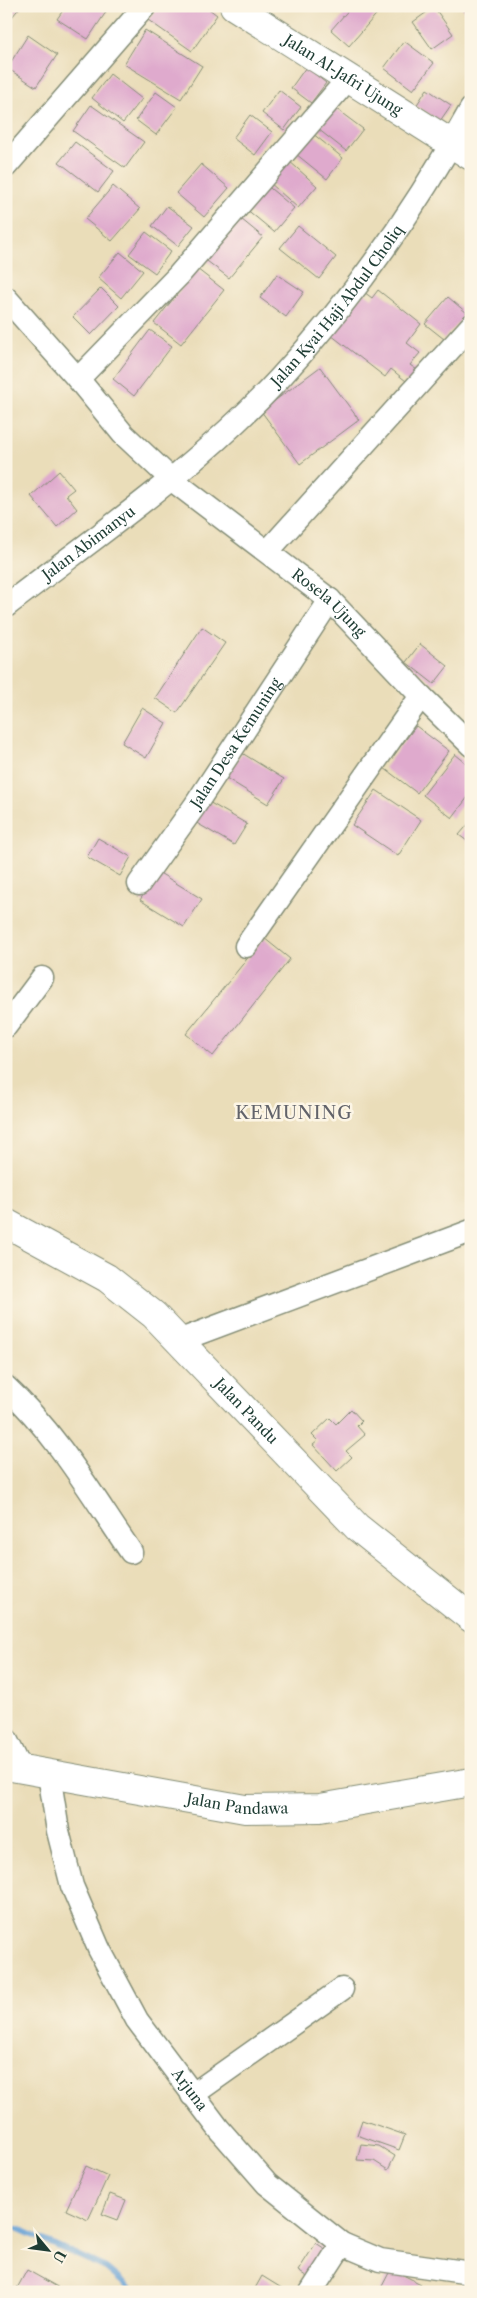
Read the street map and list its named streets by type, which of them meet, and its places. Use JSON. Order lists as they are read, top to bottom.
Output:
{
  "streets": {
    "street": [
      "Jalan Al-Jafri Ujung",
      "Jalan Kyai Haji Abdul Choliq",
      "Jalan Abimanyu",
      "Rosela Ujung",
      "Jalan Desa Kemuning",
      "Jalan Pandu",
      "Jalan Pandawa",
      "Arjuna"
    ]
  },
  "crossings": [
    ["Jalan Al-Jafri Ujung", "Jalan Kyai Haji Abdul Choliq"],
    ["Jalan Kyai Haji Abdul Choliq", "Jalan Abimanyu"],
    ["Jalan Kyai Haji Abdul Choliq", "Rosela Ujung"],
    ["Jalan Abimanyu", "Rosela Ujung"],
    ["Rosela Ujung", "Jalan Desa Kemuning"],
    ["Jalan Pandawa", "Arjuna"]
  ],
  "districts": ["KEMUNING"],
  "north": "bottom right"
}
